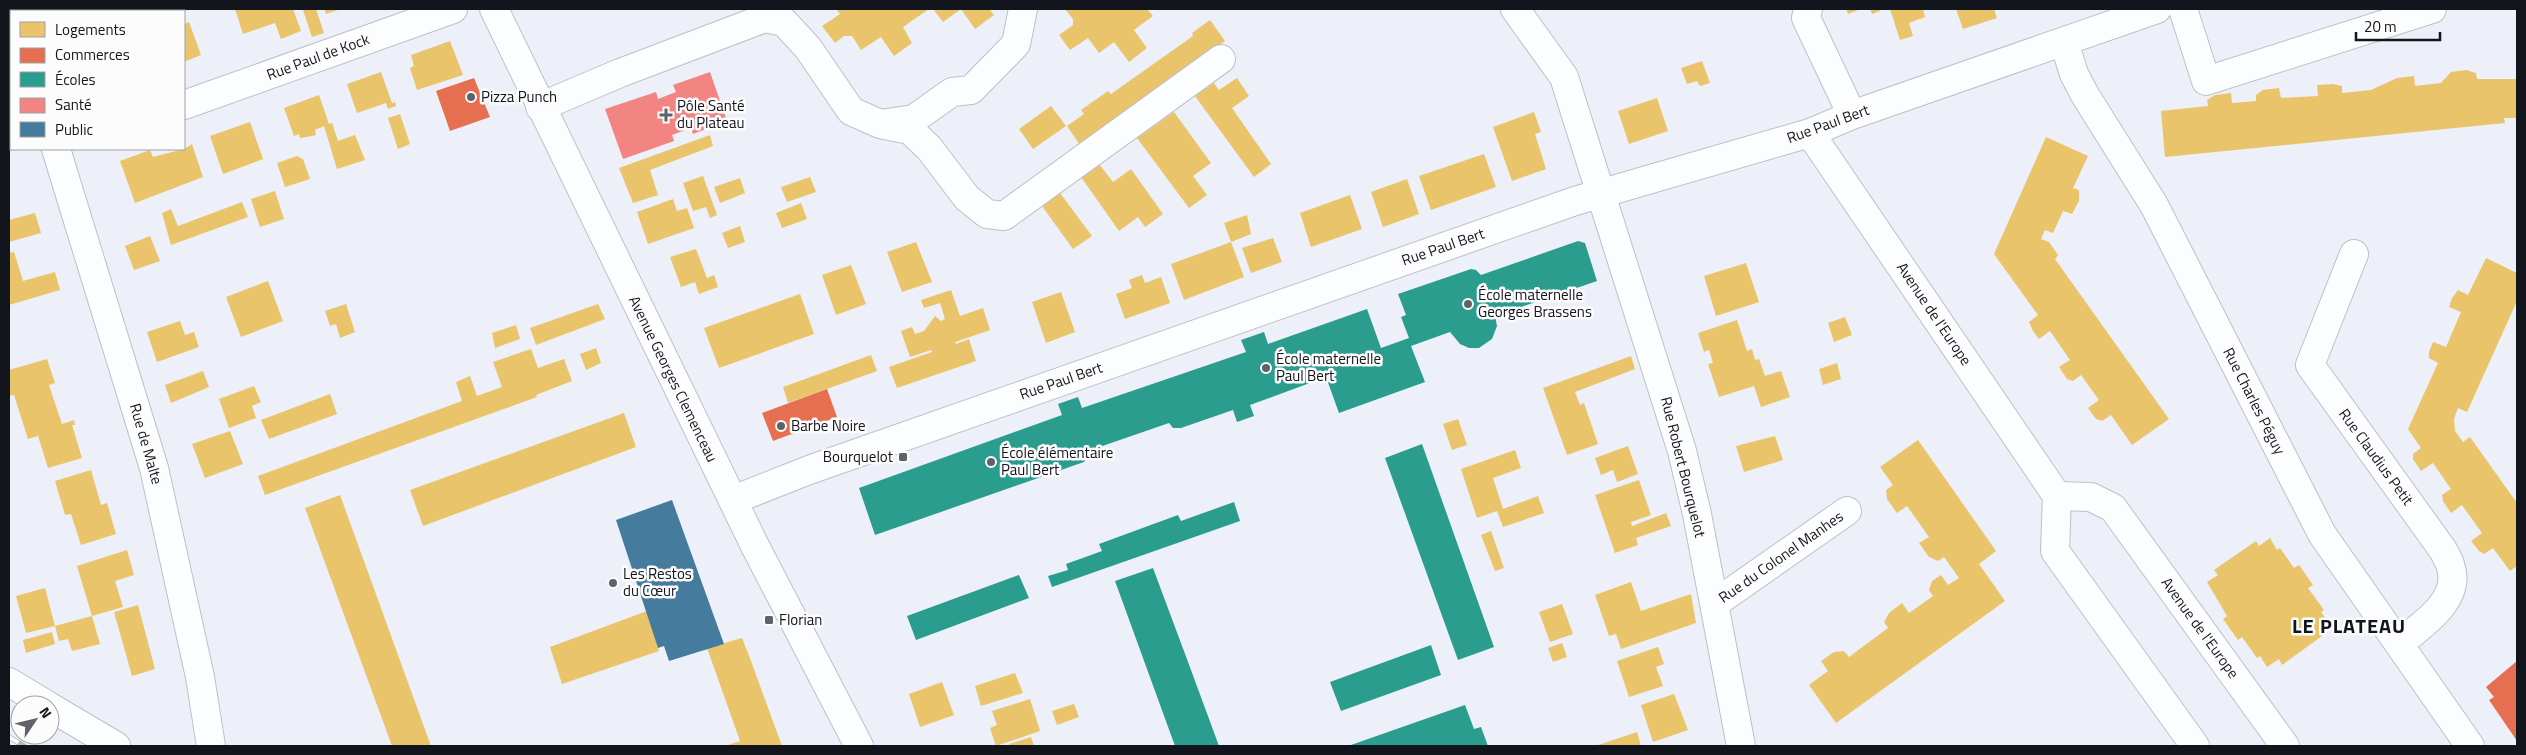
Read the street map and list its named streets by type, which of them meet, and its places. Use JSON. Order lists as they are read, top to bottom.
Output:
{
  "streets": {
    "street": [
      "Rue Paul de Kock",
      "Rue Paul Bert",
      "Avenue de l'Europe",
      "Avenue Georges Clemenceau",
      "Rue Charles Péguy",
      "Rue de Malte",
      "Rue Claudius Petit",
      "Rue Robert Bourquelot",
      "Rue du Colonel Manhes"
    ]
  },
  "crossings": [
    ["Rue Paul Bert", "Avenue de l'Europe"],
    ["Rue Paul Bert", "Avenue Georges Clemenceau"],
    ["Rue Paul Bert", "Rue Charles Péguy"],
    ["Rue Paul Bert", "Rue Robert Bourquelot"],
    ["Rue Charles Péguy", "Rue Claudius Petit"],
    ["Rue Robert Bourquelot", "Rue du Colonel Manhes"]
  ],
  "districts": ["LE PLATEAU"],
  "places": {
    "other": [
      "Pizza Punch",
      "École maternelle Georges Brassens",
      "École maternelle Paul Bert",
      "Barbe Noire",
      "École élémentaire Paul Bert",
      "Les Restos du Cœur"
    ],
    "health": ["Pôle Santé du Plateau"],
    "transit": ["Bourquelot", "Florian"]
  },
  "legend": [
    "Logements",
    "Commerces",
    "Écoles",
    "Santé",
    "Public"
  ],
  "scale_bar": "20 m",
  "north": "top right"
}
